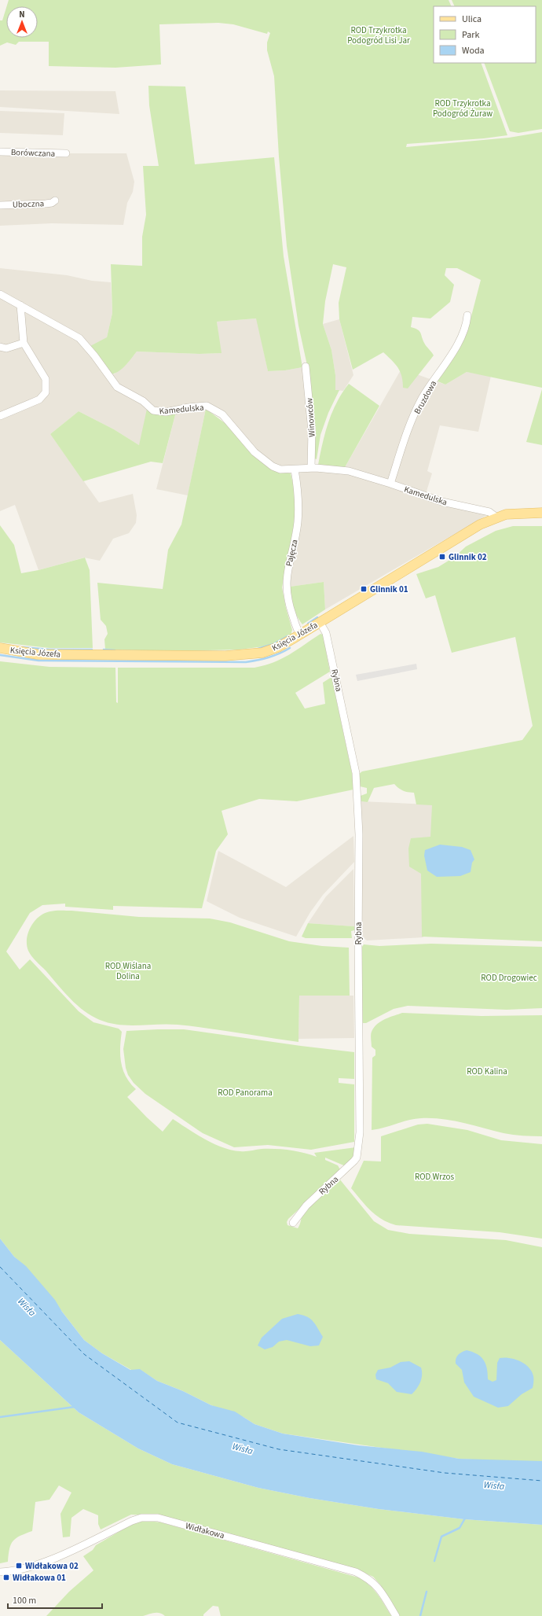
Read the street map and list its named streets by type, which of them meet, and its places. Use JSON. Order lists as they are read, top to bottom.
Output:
{
  "streets": {
    "main road": ["Księcia Józefa"],
    "street": [
      "Borówczana",
      "Uboczna",
      "Bruzdowa",
      "Kamedulska",
      "Winowców",
      "Pajęcza",
      "Rybna",
      "Widłakowa"
    ]
  },
  "crossings": [
    ["Bruzdowa", "Kamedulska"],
    ["Kamedulska", "Winowców"],
    ["Kamedulska", "Pajęcza"],
    ["Kamedulska", "Księcia Józefa"],
    ["Pajęcza", "Księcia Józefa"],
    ["Księcia Józefa", "Rybna"]
  ],
  "water": ["Wisła"],
  "parks": [
    "ROD Trzykrotka Podogród Lisi Jar",
    "ROD Trzykrotka Podogród Żuraw",
    "ROD Wiślana Dolina",
    "ROD Drogowiec",
    "ROD Kalina",
    "ROD Panorama",
    "ROD Wrzos"
  ],
  "places": {
    "transit": [
      "Glinnik 02",
      "Glinnik 01",
      "Widłakowa 02",
      "Widłakowa 01"
    ]
  },
  "legend": ["Ulica", "Park", "Woda"],
  "scale_bar": "100 m",
  "north": "top"
}
